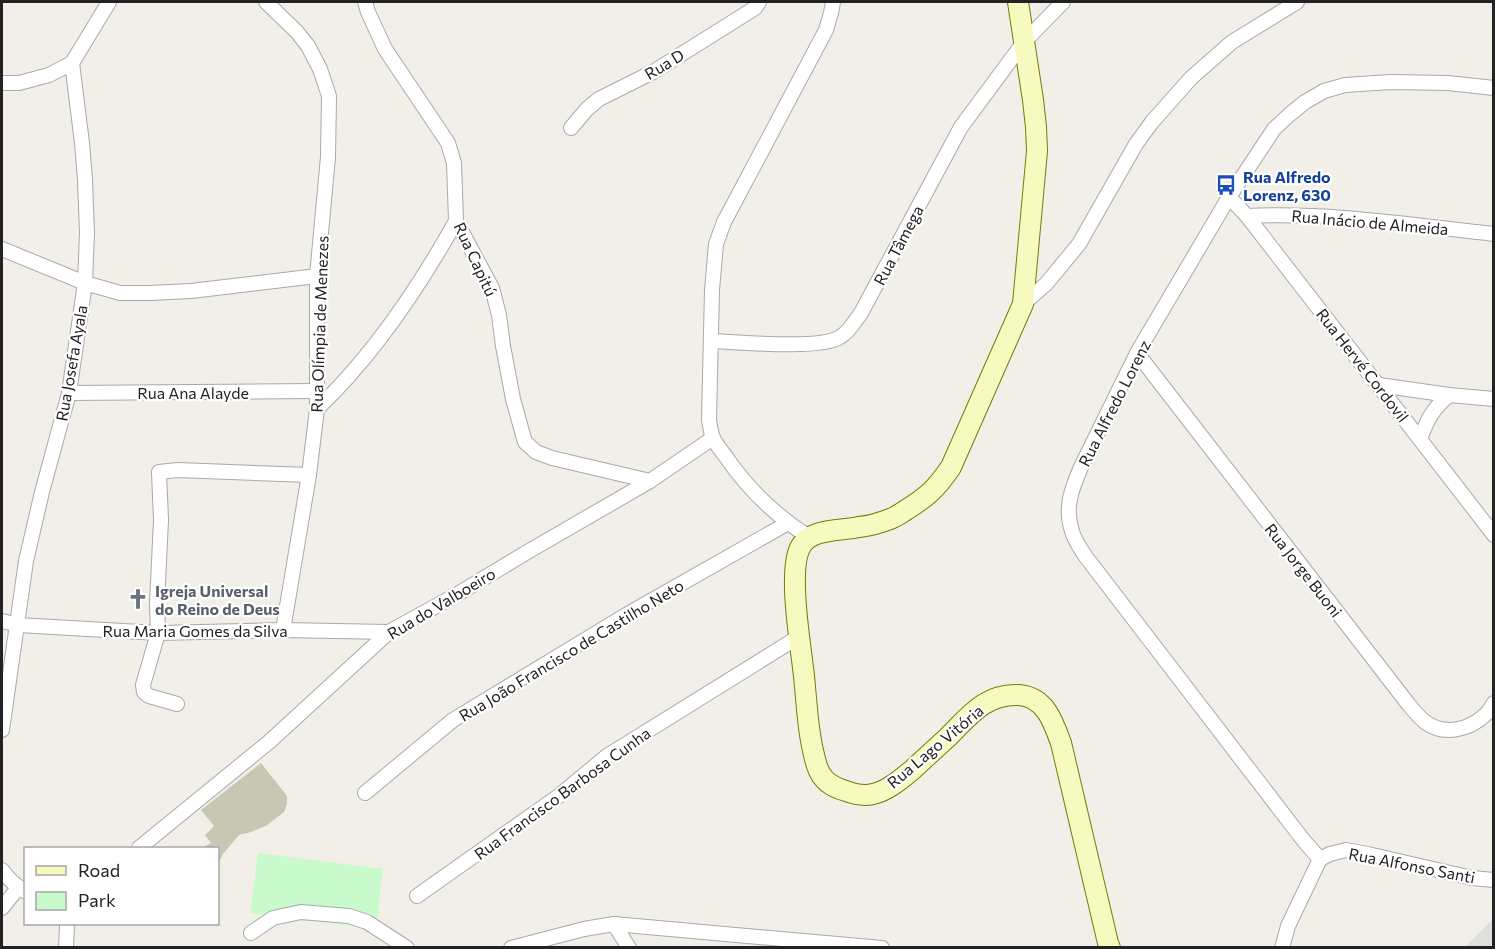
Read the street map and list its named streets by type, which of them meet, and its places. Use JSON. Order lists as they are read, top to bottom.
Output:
{
  "streets": {
    "street": [
      "Rua D",
      "Rua Inácio de Almeida",
      "Rua Tâmega",
      "Rua Capitú",
      "Rua Olímpia de Menezes",
      "Rua Josefa Ayala",
      "Rua Hervé Cordovil",
      "Rua Ana Alayde",
      "Rua Alfredo Lorenz",
      "Rua Jorge Buoni",
      "Rua do Valboeiro",
      "Rua Maria Gomes da Silva",
      "Rua João Francisco de Castilho Neto",
      "Rua Lago Vitória",
      "Rua Francisco Barbosa Cunha",
      "Rua Alfonso Santi"
    ]
  },
  "crossings": [
    ["Rua Inácio de Almeida", "Rua Hervé Cordovil"],
    ["Rua Capitú", "Rua do Valboeiro"],
    ["Rua Olímpia de Menezes", "Rua Ana Alayde"],
    ["Rua Olímpia de Menezes", "Rua Maria Gomes da Silva"],
    ["Rua Josefa Ayala", "Rua Ana Alayde"],
    ["Rua Josefa Ayala", "Rua Maria Gomes da Silva"],
    ["Rua Hervé Cordovil", "Rua Alfredo Lorenz"],
    ["Rua Alfredo Lorenz", "Rua Jorge Buoni"],
    ["Rua Alfredo Lorenz", "Rua Alfonso Santi"],
    ["Rua do Valboeiro", "Rua Maria Gomes da Silva"],
    ["Rua Lago Vitória", "Rua Francisco Barbosa Cunha"]
  ],
  "places": {
    "bus stop": ["Rua Alfredo Lorenz, 630"],
    "church": ["Igreja Universal do Reino de Deus"]
  },
  "legend": ["Road", "Park"]
}
